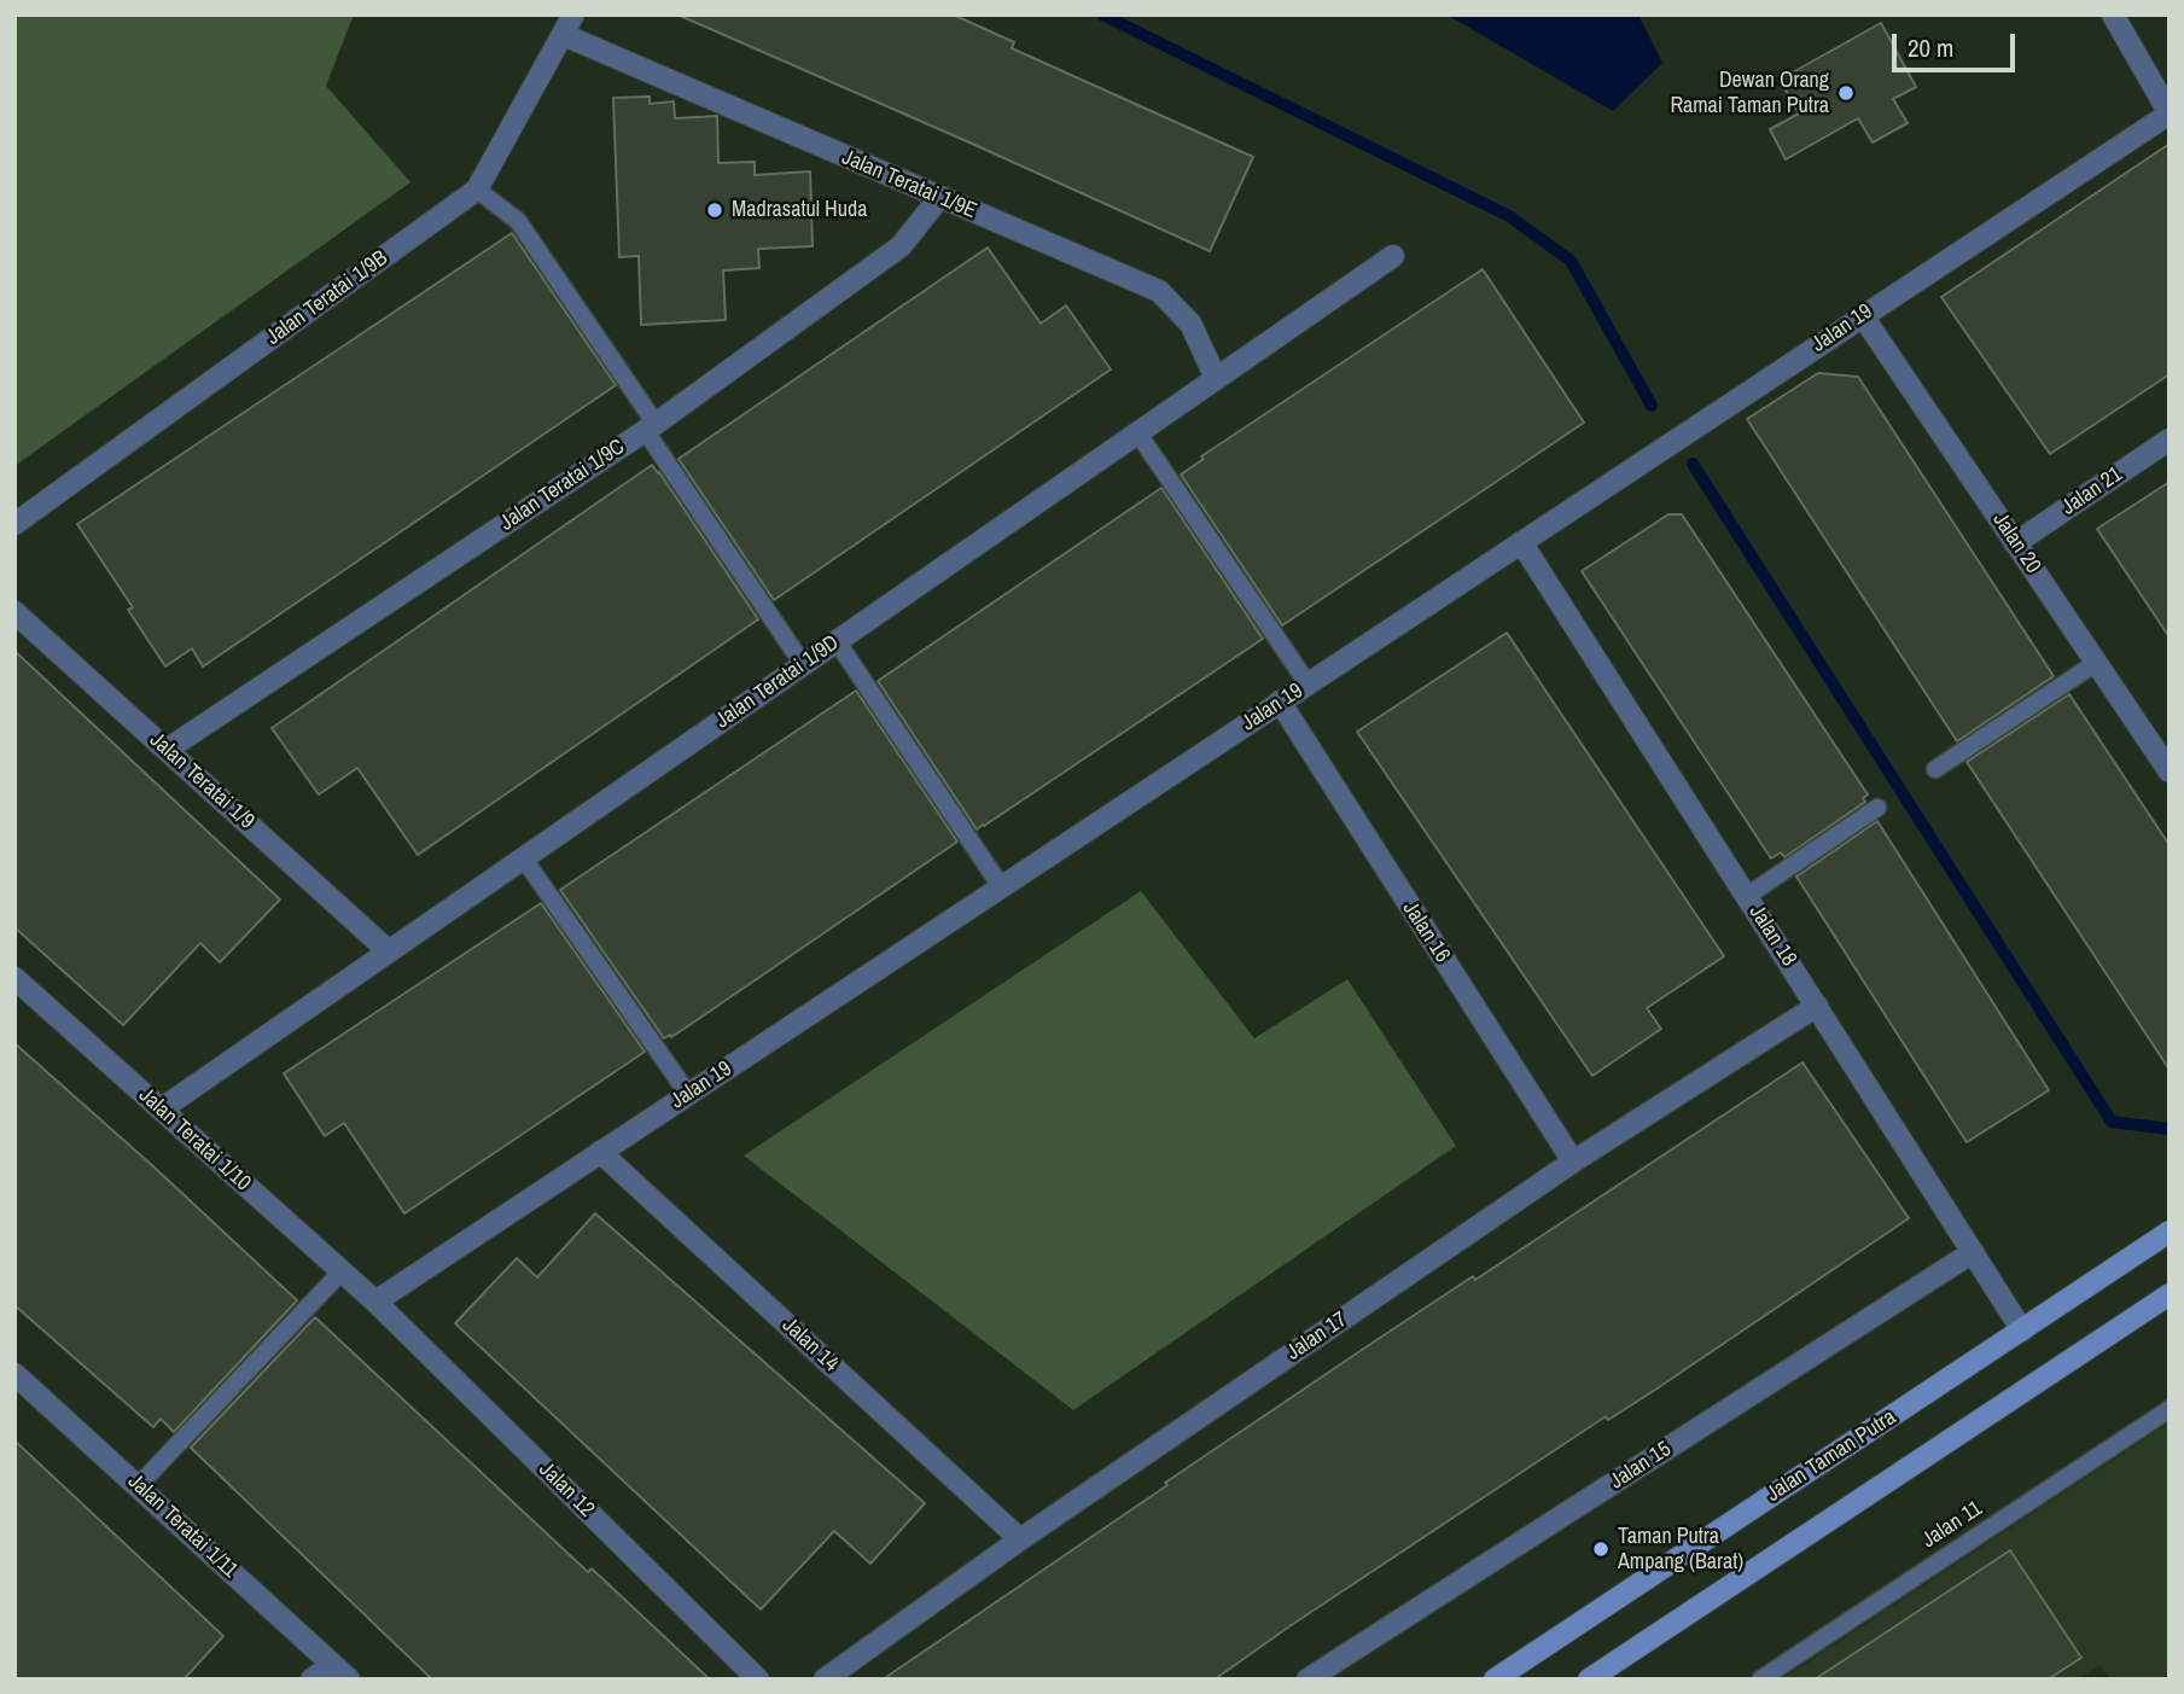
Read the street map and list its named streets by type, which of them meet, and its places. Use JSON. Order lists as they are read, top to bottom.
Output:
{
  "streets": {
    "street": [
      "Jalan Teratai 1/9E",
      "Jalan Teratai 1/9B",
      "Jalan 19",
      "Jalan Teratai 1/9C",
      "Jalan 21",
      "Jalan 20",
      "Jalan Teratai 1/9D",
      "Jalan Teratai 1/9",
      "Jalan 16",
      "Jalan 18",
      "Jalan Teratai 1/10",
      "Jalan 17",
      "Jalan 14",
      "Jalan Taman Putra",
      "Jalan 15",
      "Jalan 12",
      "Jalan Teratai 1/11"
    ],
    "lane": ["Jalan 11"]
  },
  "crossings": [
    ["Jalan Teratai 1/9E", "Jalan Teratai 1/9B"],
    ["Jalan Teratai 1/9E", "Jalan Teratai 1/9C"],
    ["Jalan Teratai 1/9E", "Jalan Teratai 1/9D"],
    ["Jalan 19", "Jalan 20"],
    ["Jalan 19", "Jalan 16"],
    ["Jalan 19", "Jalan 18"],
    ["Jalan 19", "Jalan Teratai 1/10"],
    ["Jalan 19", "Jalan 14"],
    ["Jalan 19", "Jalan 12"],
    ["Jalan Teratai 1/9C", "Jalan Teratai 1/9"],
    ["Jalan 21", "Jalan 20"],
    ["Jalan Teratai 1/9D", "Jalan Teratai 1/9"],
    ["Jalan Teratai 1/9D", "Jalan Teratai 1/10"],
    ["Jalan 16", "Jalan 17"],
    ["Jalan 18", "Jalan 17"],
    ["Jalan 18", "Jalan Taman Putra"],
    ["Jalan 18", "Jalan 15"],
    ["Jalan Teratai 1/10", "Jalan 12"],
    ["Jalan 17", "Jalan 14"]
  ],
  "places": ["Dewan Orang Ramai Taman Putra", "Madrasatul Huda", "Taman Putra Ampang (Barat)"],
  "scale_bar": "20 m"
}
